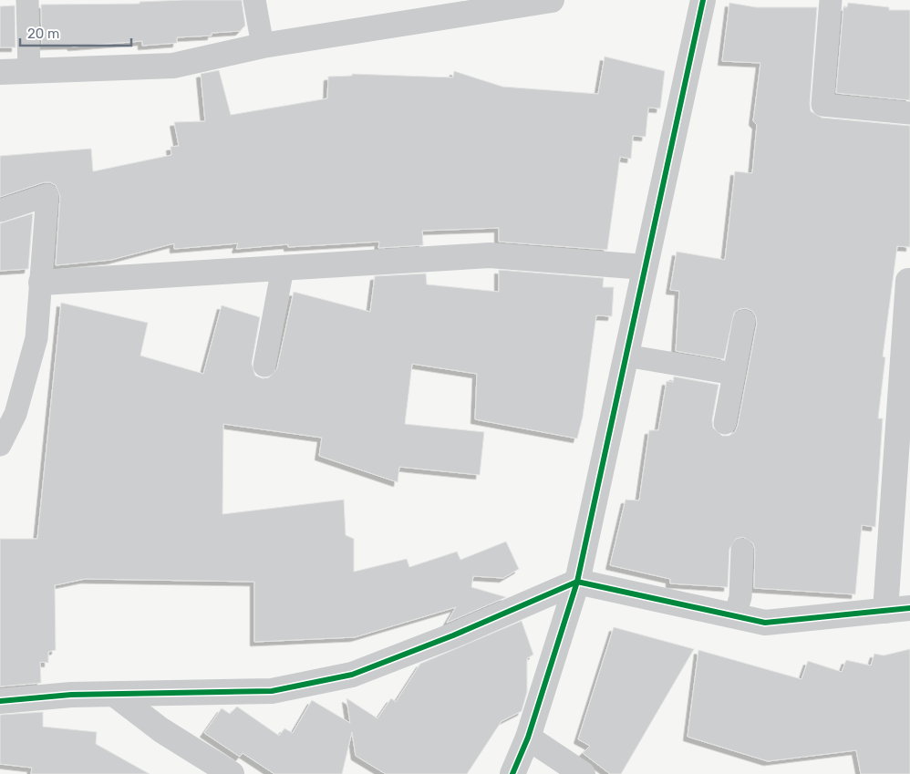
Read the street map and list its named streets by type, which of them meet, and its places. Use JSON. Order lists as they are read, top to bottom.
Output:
{
  "scale_bar": "20 m"
}
